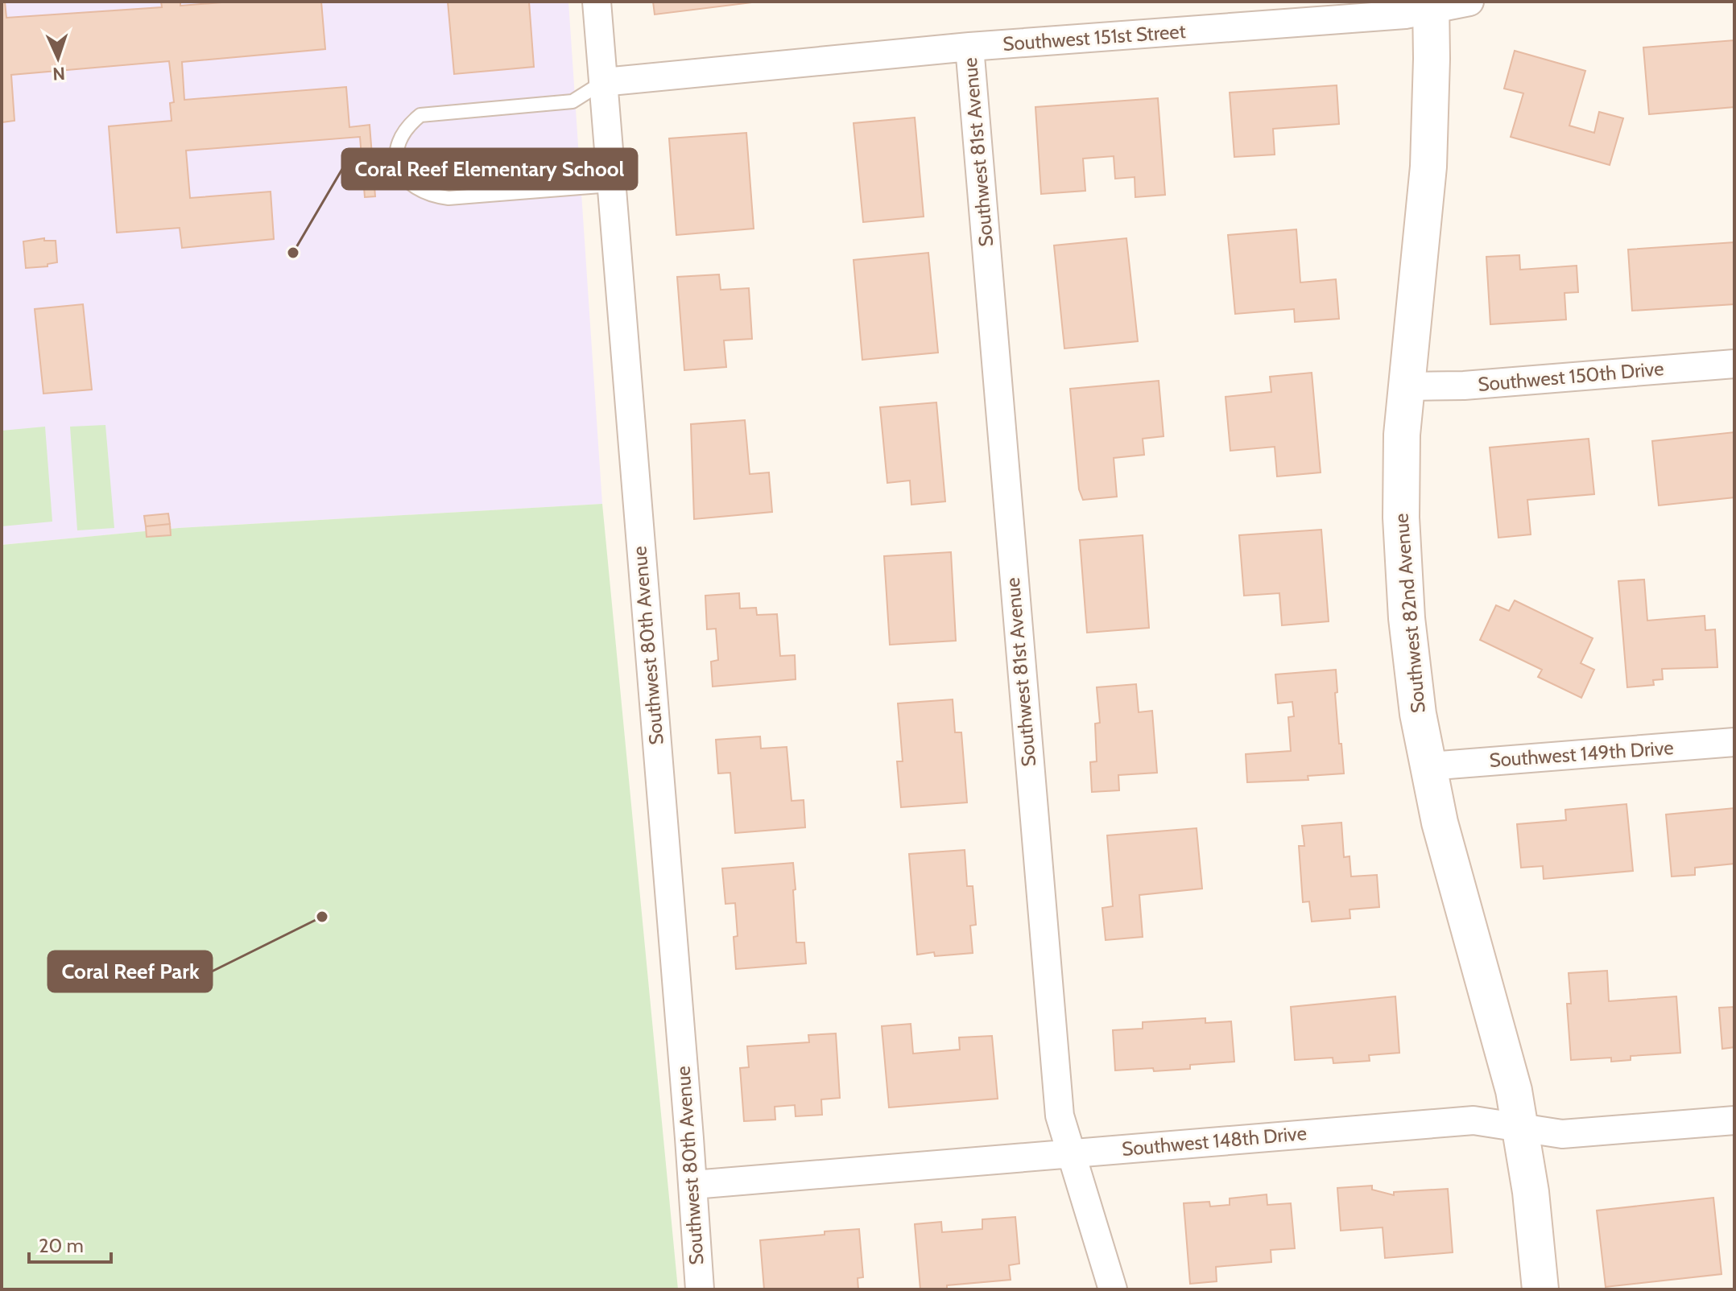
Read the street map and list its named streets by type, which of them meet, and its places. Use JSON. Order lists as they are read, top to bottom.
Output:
{
  "streets": {
    "street": [
      "Southwest 151st Street",
      "Southwest 81st Avenue",
      "Southwest 150th Drive",
      "Southwest 82nd Avenue",
      "Southwest 80th Avenue",
      "Southwest 149th Drive",
      "Southwest 148th Drive"
    ]
  },
  "crossings": [
    ["Southwest 151st Street", "Southwest 81st Avenue"],
    ["Southwest 151st Street", "Southwest 82nd Avenue"],
    ["Southwest 151st Street", "Southwest 80th Avenue"],
    ["Southwest 81st Avenue", "Southwest 148th Drive"],
    ["Southwest 150th Drive", "Southwest 82nd Avenue"],
    ["Southwest 82nd Avenue", "Southwest 149th Drive"],
    ["Southwest 82nd Avenue", "Southwest 148th Drive"],
    ["Southwest 80th Avenue", "Southwest 148th Drive"]
  ],
  "places": ["Coral Reef Elementary School", "Coral Reef Park"],
  "scale_bar": "20 m",
  "north": "bottom"
}
